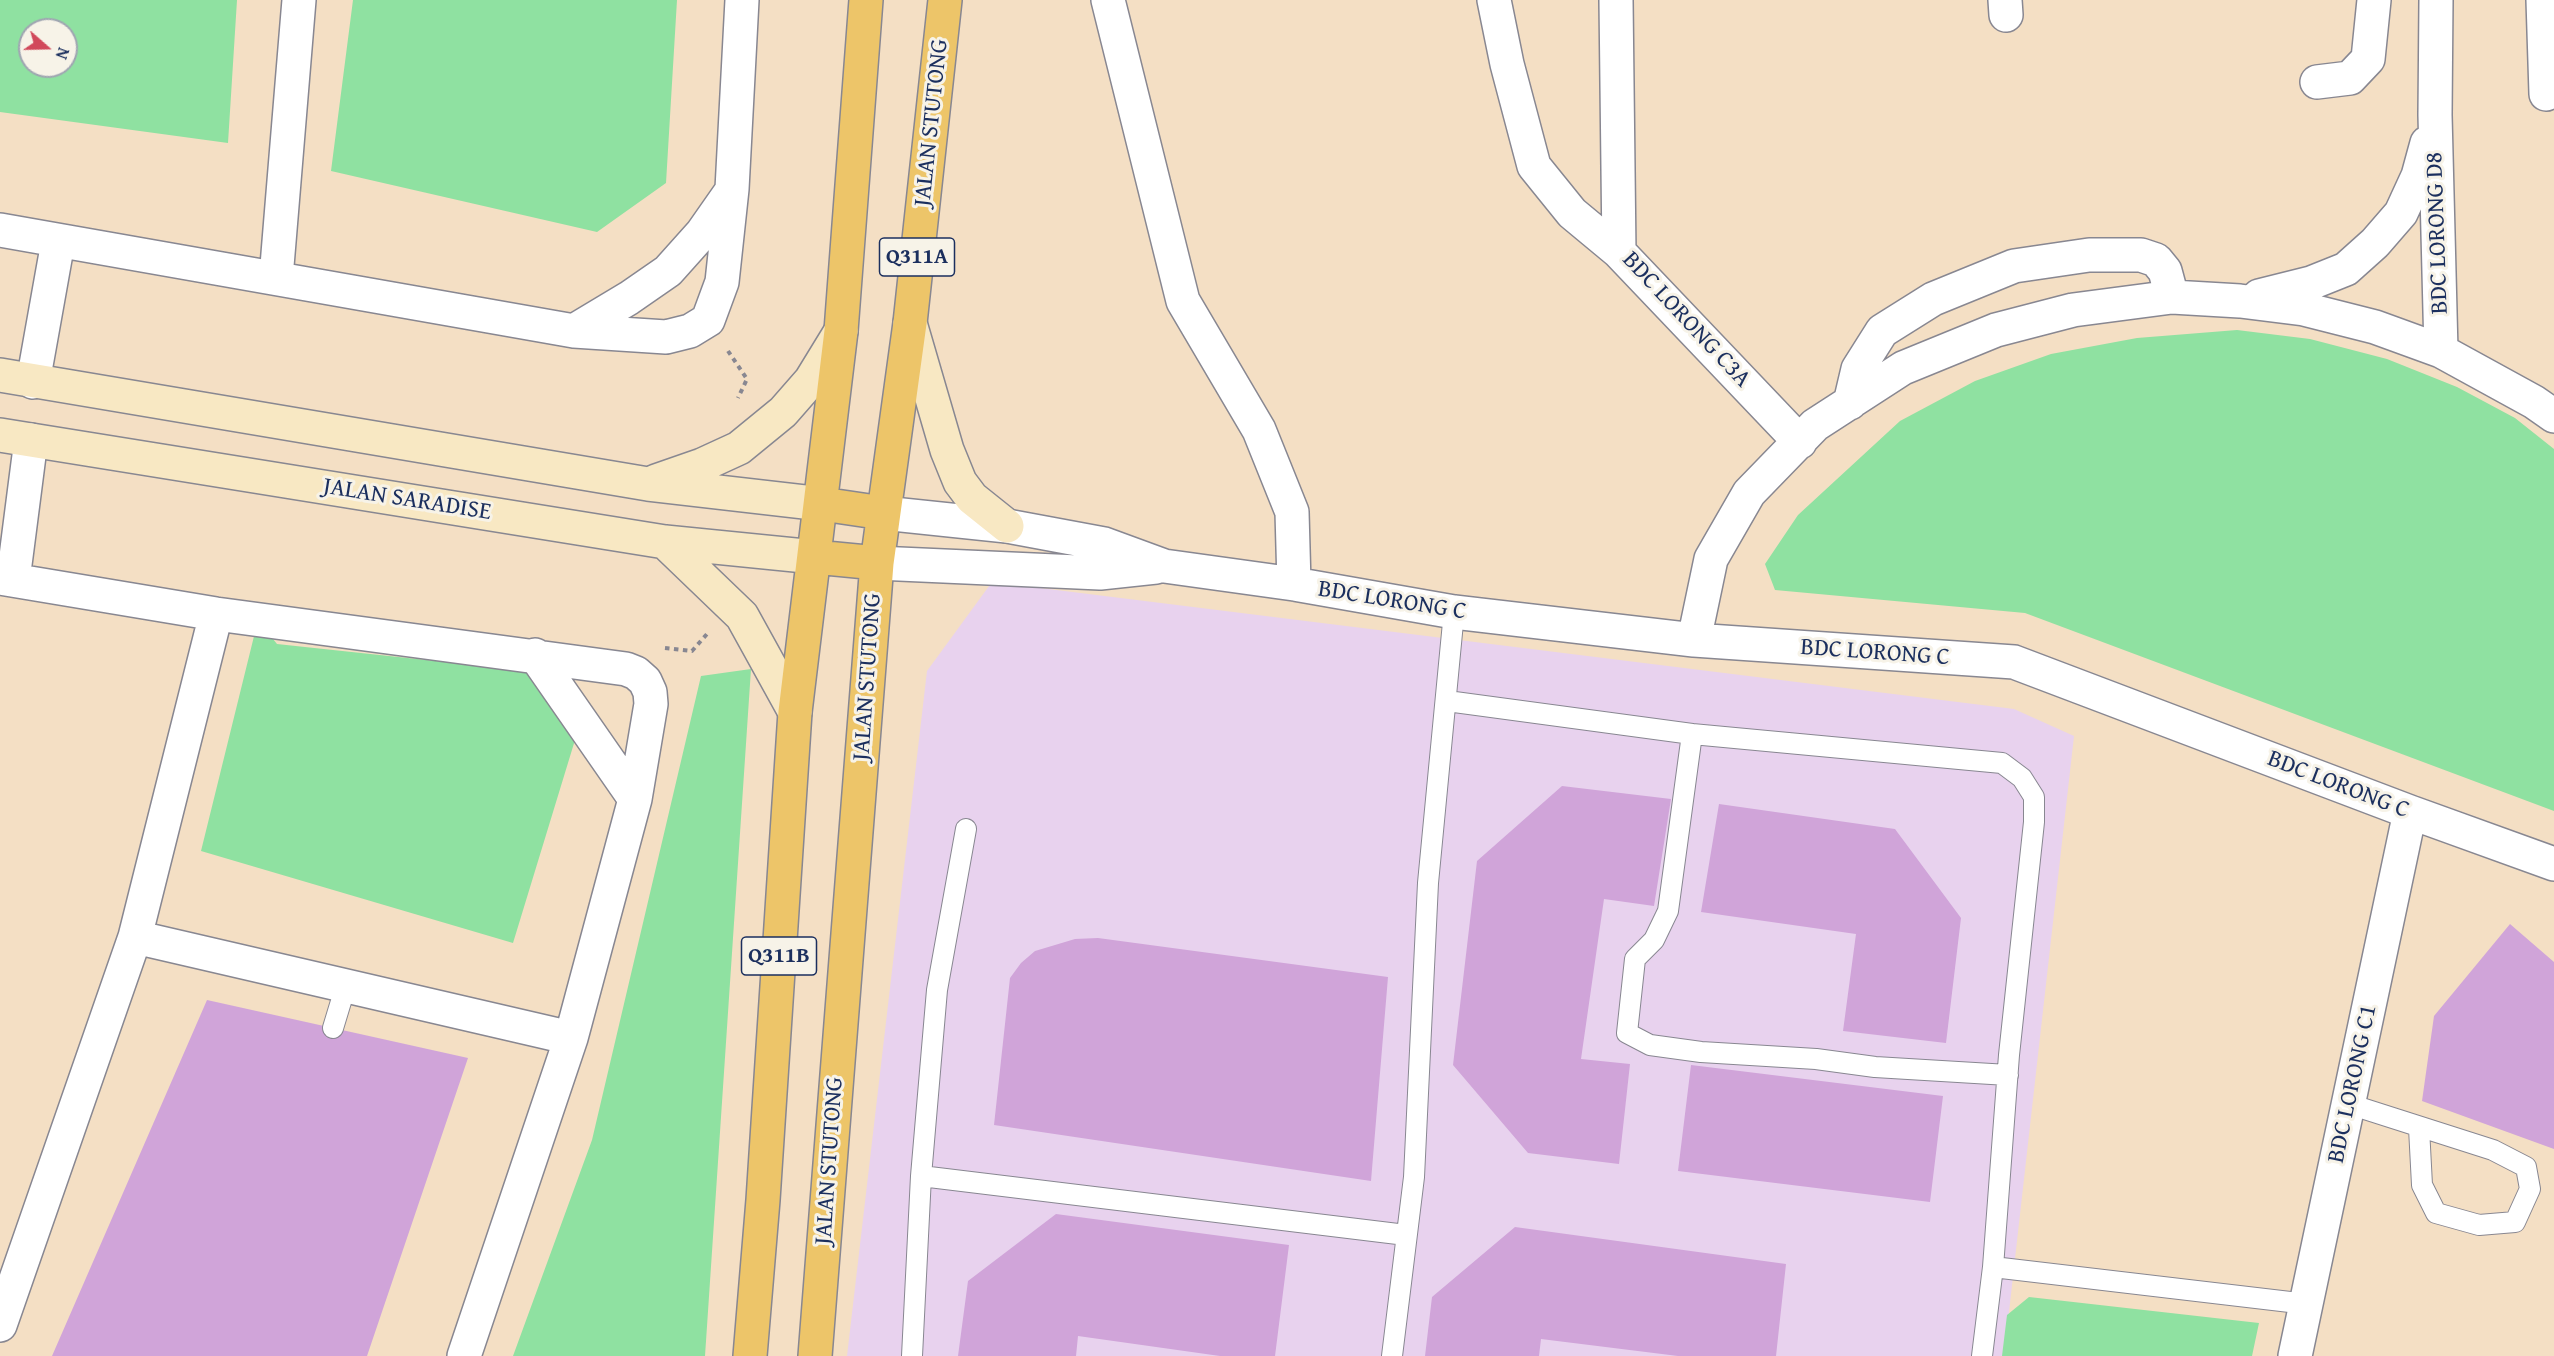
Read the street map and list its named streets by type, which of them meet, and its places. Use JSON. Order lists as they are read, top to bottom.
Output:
{
  "streets": {
    "main road": [
      "JALAN STUTONG",
      "Q311A",
      "JALAN SARADISE",
      "BDC LORONG C",
      "Q311B"
    ],
    "street": ["BDC LORONG D8", "BDC LORONG C3A", "BDC LORONG C1"]
  },
  "crossings": [
    ["JALAN STUTONG", "BDC LORONG C"],
    ["JALAN SARADISE", "BDC LORONG C"],
    ["JALAN SARADISE", "Q311B"],
    ["BDC LORONG C", "Q311B"],
    ["BDC LORONG C", "BDC LORONG C1"]
  ],
  "north": "right"
}
